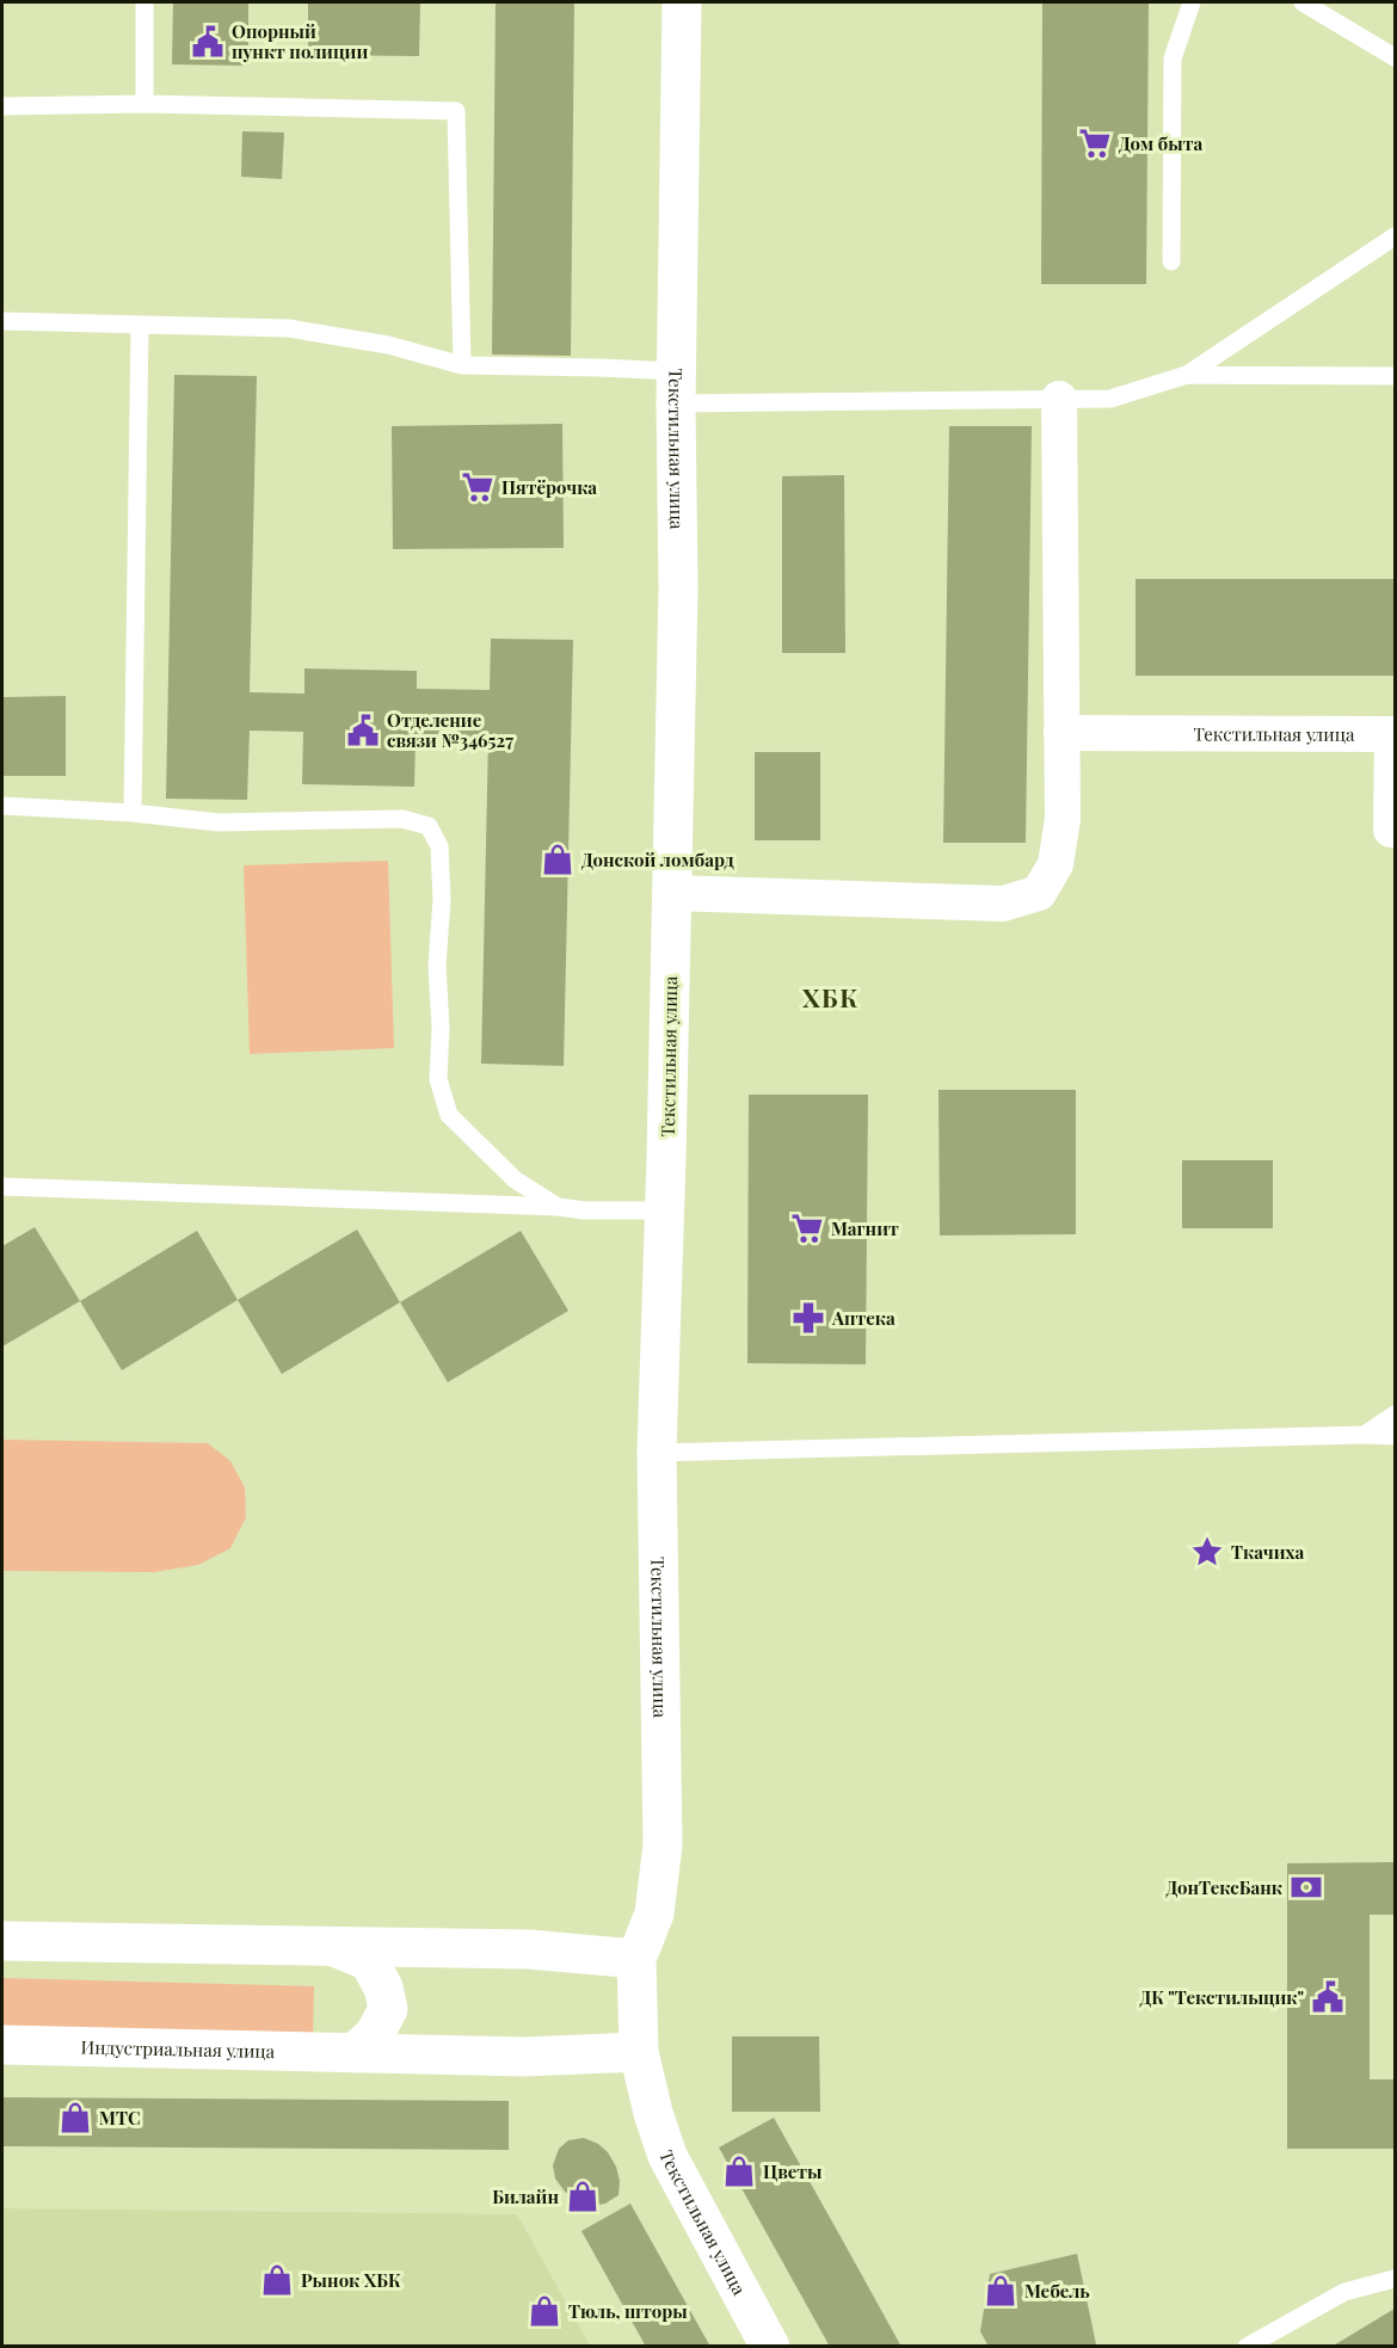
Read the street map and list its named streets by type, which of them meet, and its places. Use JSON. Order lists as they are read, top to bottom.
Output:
{
  "streets": {
    "main road": ["Текстильная улица", "Индустриальная улица"]
  },
  "crossings": [
    ["Текстильная улица", "Индустриальная улица"]
  ],
  "districts": ["ХБК"],
  "places": {
    "public building": ["Опорный пункт полиции", "Отделение связи №346527", "ДК \"Текстильщик\""],
    "supermarket": ["Дом быта", "Пятёрочка", "Магнит"],
    "shop": [
      "Донской ломбард",
      "МТС",
      "Цветы",
      "Билайн",
      "Рынок ХБК",
      "Мебель",
      "Тюль, шторы"
    ],
    "pharmacy": ["Аптека"],
    "place": ["Ткачиха"],
    "bank": ["ДонТексБанк"]
  }
}
